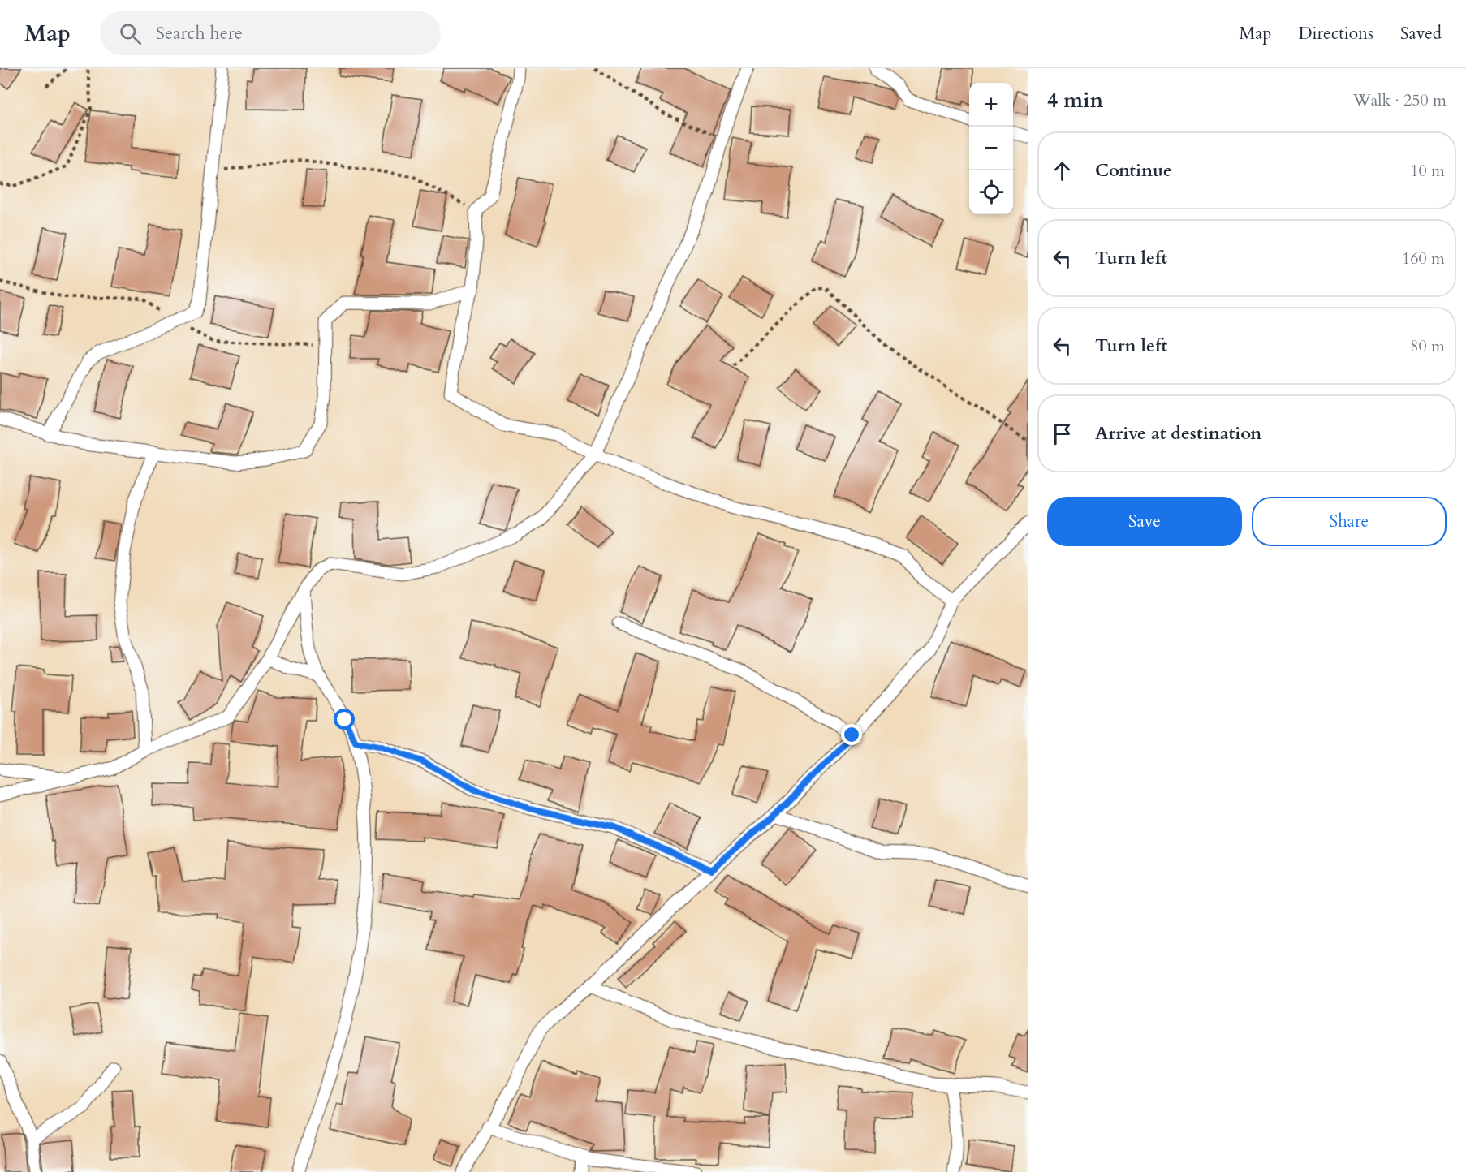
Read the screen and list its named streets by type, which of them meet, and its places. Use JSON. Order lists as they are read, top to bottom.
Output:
{
  "page": {
    "header": "Map",
    "search": "Search here",
    "nav": ["Map", "Directions", "Saved"],
    "heading": ["4 min", "Walk · 250 m"],
    "map_buttons": ["+", "−"],
    "list": [
      ["Continue", "10 m"],
      ["Turn left", "160 m"],
      ["Turn left", "80 m"],
      "Arrive at destination"
    ],
    "buttons": ["Save", "Share"]
  }
}
